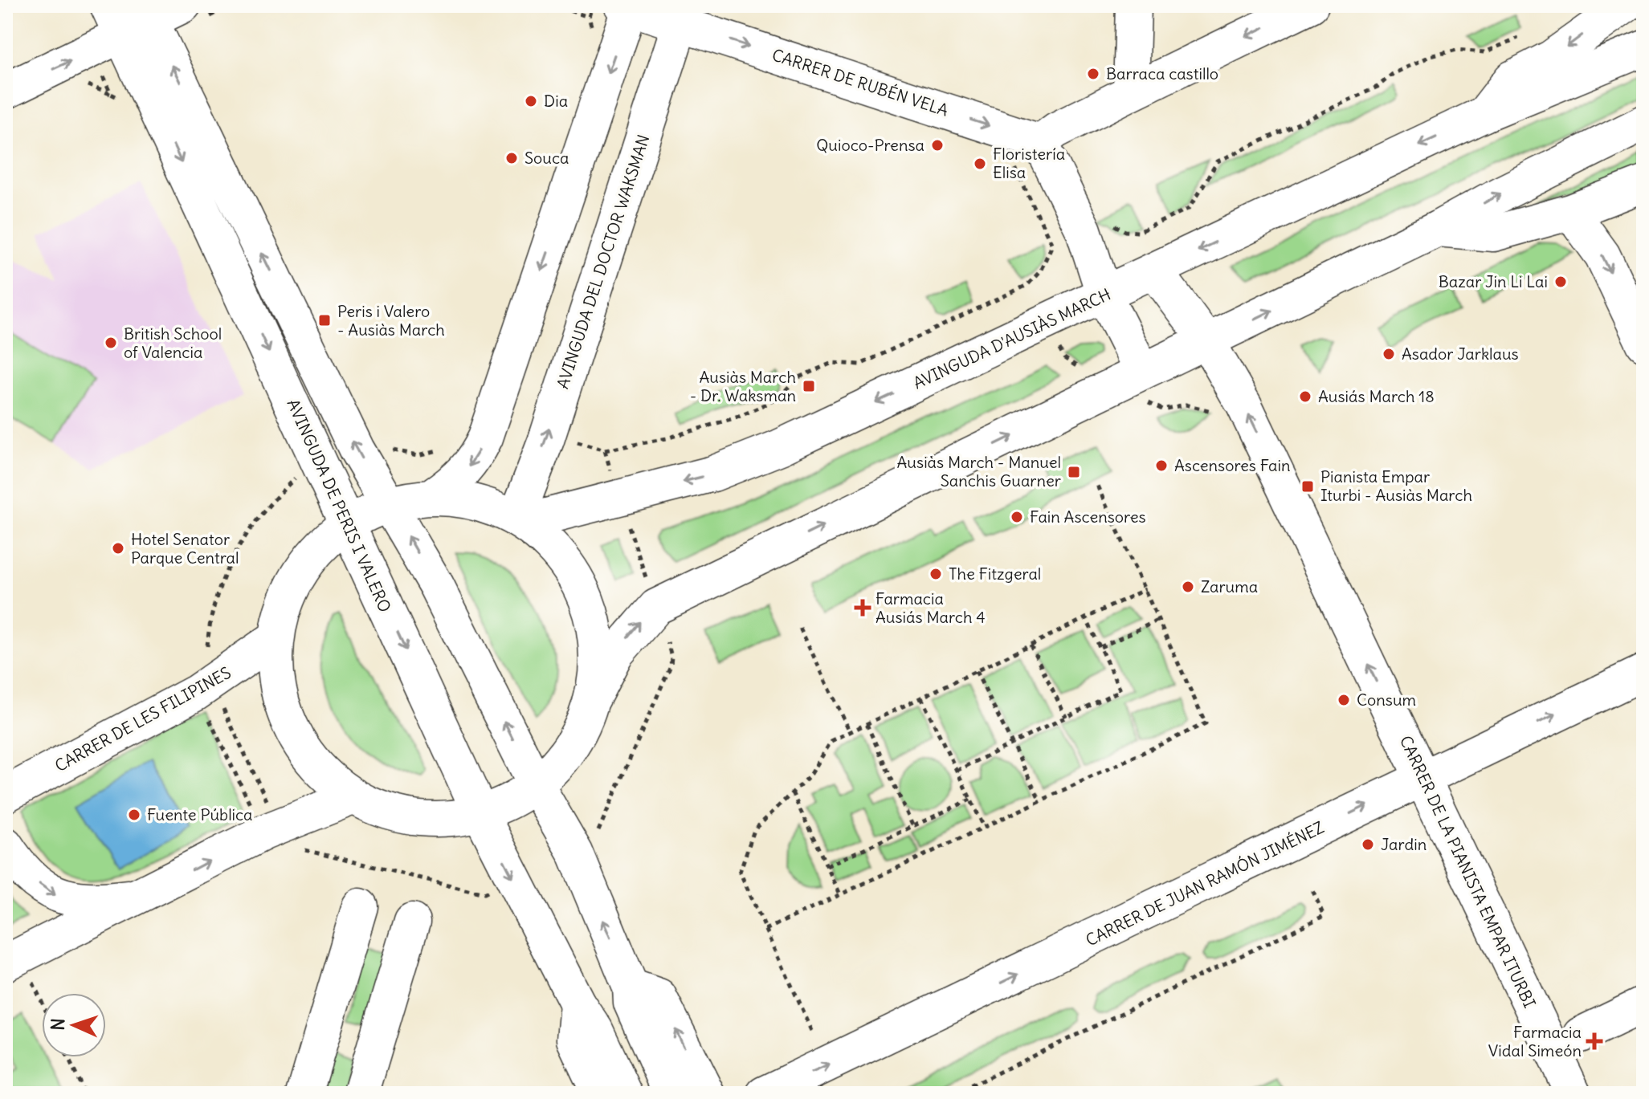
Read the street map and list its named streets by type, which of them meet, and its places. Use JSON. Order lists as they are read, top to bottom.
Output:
{
  "streets": {
    "main road": [
      "CARRER DE RUBÉN VELA",
      "AVINGUDA DEL DOCTOR WAKSMAN",
      "AVINGUDA D'AUSIÀS MARCH",
      "AVINGUDA DE PERIS I VALERO",
      "CARRER DE LES FILIPINES",
      "CARRER DE LA PIANISTA EMPAR ITURBI",
      "CARRER DE JUAN RAMÓN JIMÉNEZ"
    ]
  },
  "crossings": [
    ["CARRER DE RUBÉN VELA", "AVINGUDA DEL DOCTOR WAKSMAN"],
    ["AVINGUDA DEL DOCTOR WAKSMAN", "AVINGUDA D'AUSIÀS MARCH"],
    ["AVINGUDA D'AUSIÀS MARCH", "CARRER DE LA PIANISTA EMPAR ITURBI"],
    ["CARRER DE LA PIANISTA EMPAR ITURBI", "CARRER DE JUAN RAMÓN JIMÉNEZ"]
  ],
  "one_way": ["CARRER DE RUBÉN VELA", "CARRER DE LA PIANISTA EMPAR ITURBI", "CARRER DE JUAN RAMÓN JIMÉNEZ"],
  "places": {
    "other": [
      "Barraca castillo",
      "Dia",
      "Quioco-Prensa",
      "Souca",
      "Floristería Elisa",
      "Bazar Jin Li Lai",
      "British School of Valencia",
      "Asador Jarklaus",
      "Ausiás March 18",
      "Ascensores Fain",
      "Fain Ascensores",
      "Hotel Senator Parque Central",
      "The Fitzgeral",
      "Zaruma",
      "Consum",
      "Fuente Pública",
      "Jardin"
    ],
    "transit": [
      "Peris i Valero - Ausiàs March",
      "Ausiàs March - Dr. Waksman",
      "Ausiàs March - Manuel Sanchis Guarner",
      "Pianista Empar Iturbi - Ausiàs March"
    ],
    "health": ["Farmacia Ausiás March 4", "Farmacia Vidal Simeón"]
  },
  "north": "left"
}
